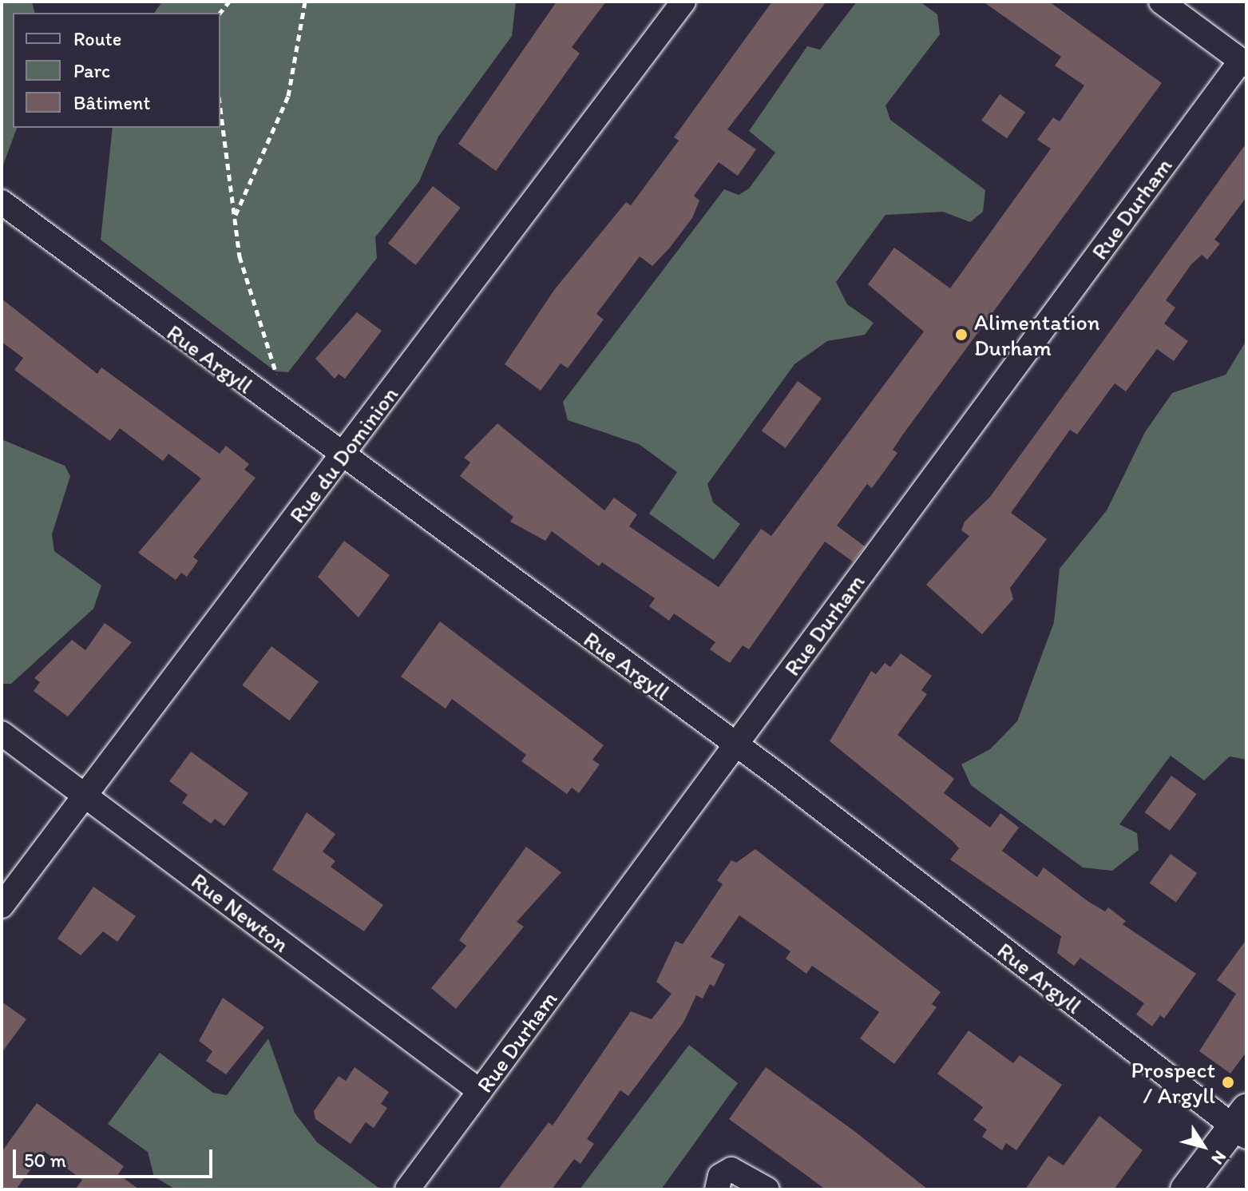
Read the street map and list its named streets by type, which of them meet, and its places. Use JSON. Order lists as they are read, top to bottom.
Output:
{
  "streets": {
    "street": [
      "Rue Durham",
      "Rue Argyll",
      "Rue du Dominion",
      "Rue Newton"
    ]
  },
  "crossings": [
    ["Rue Durham", "Rue Argyll"],
    ["Rue Durham", "Rue Newton"],
    ["Rue Argyll", "Rue du Dominion"],
    ["Rue du Dominion", "Rue Newton"]
  ],
  "places": ["Alimentation Durham", "Prospect / Argyll"],
  "legend": ["Route", "Parc", "Bâtiment"],
  "scale_bar": "50 m",
  "north": "bottom right"
}
